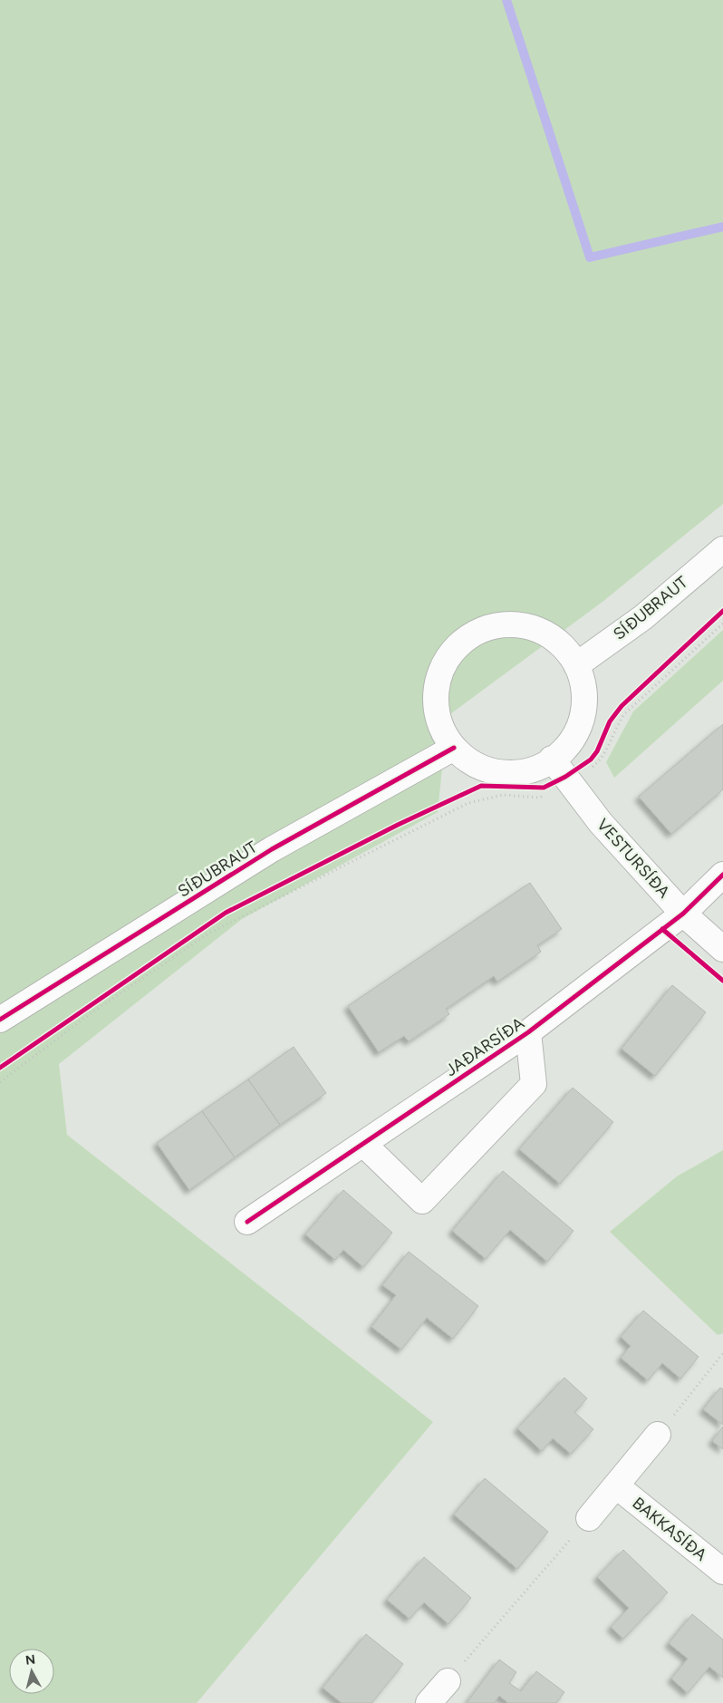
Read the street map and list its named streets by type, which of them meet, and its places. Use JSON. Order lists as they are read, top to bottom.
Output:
{
  "streets": {
    "street": [
      "SÍÐUBRAUT",
      "VESTURSÍÐA",
      "JAÐARSÍÐA",
      "BAKKASÍÐA"
    ]
  },
  "crossings": [
    ["SÍÐUBRAUT", "VESTURSÍÐA"],
    ["VESTURSÍÐA", "JAÐARSÍÐA"]
  ],
  "north": "top"
}
